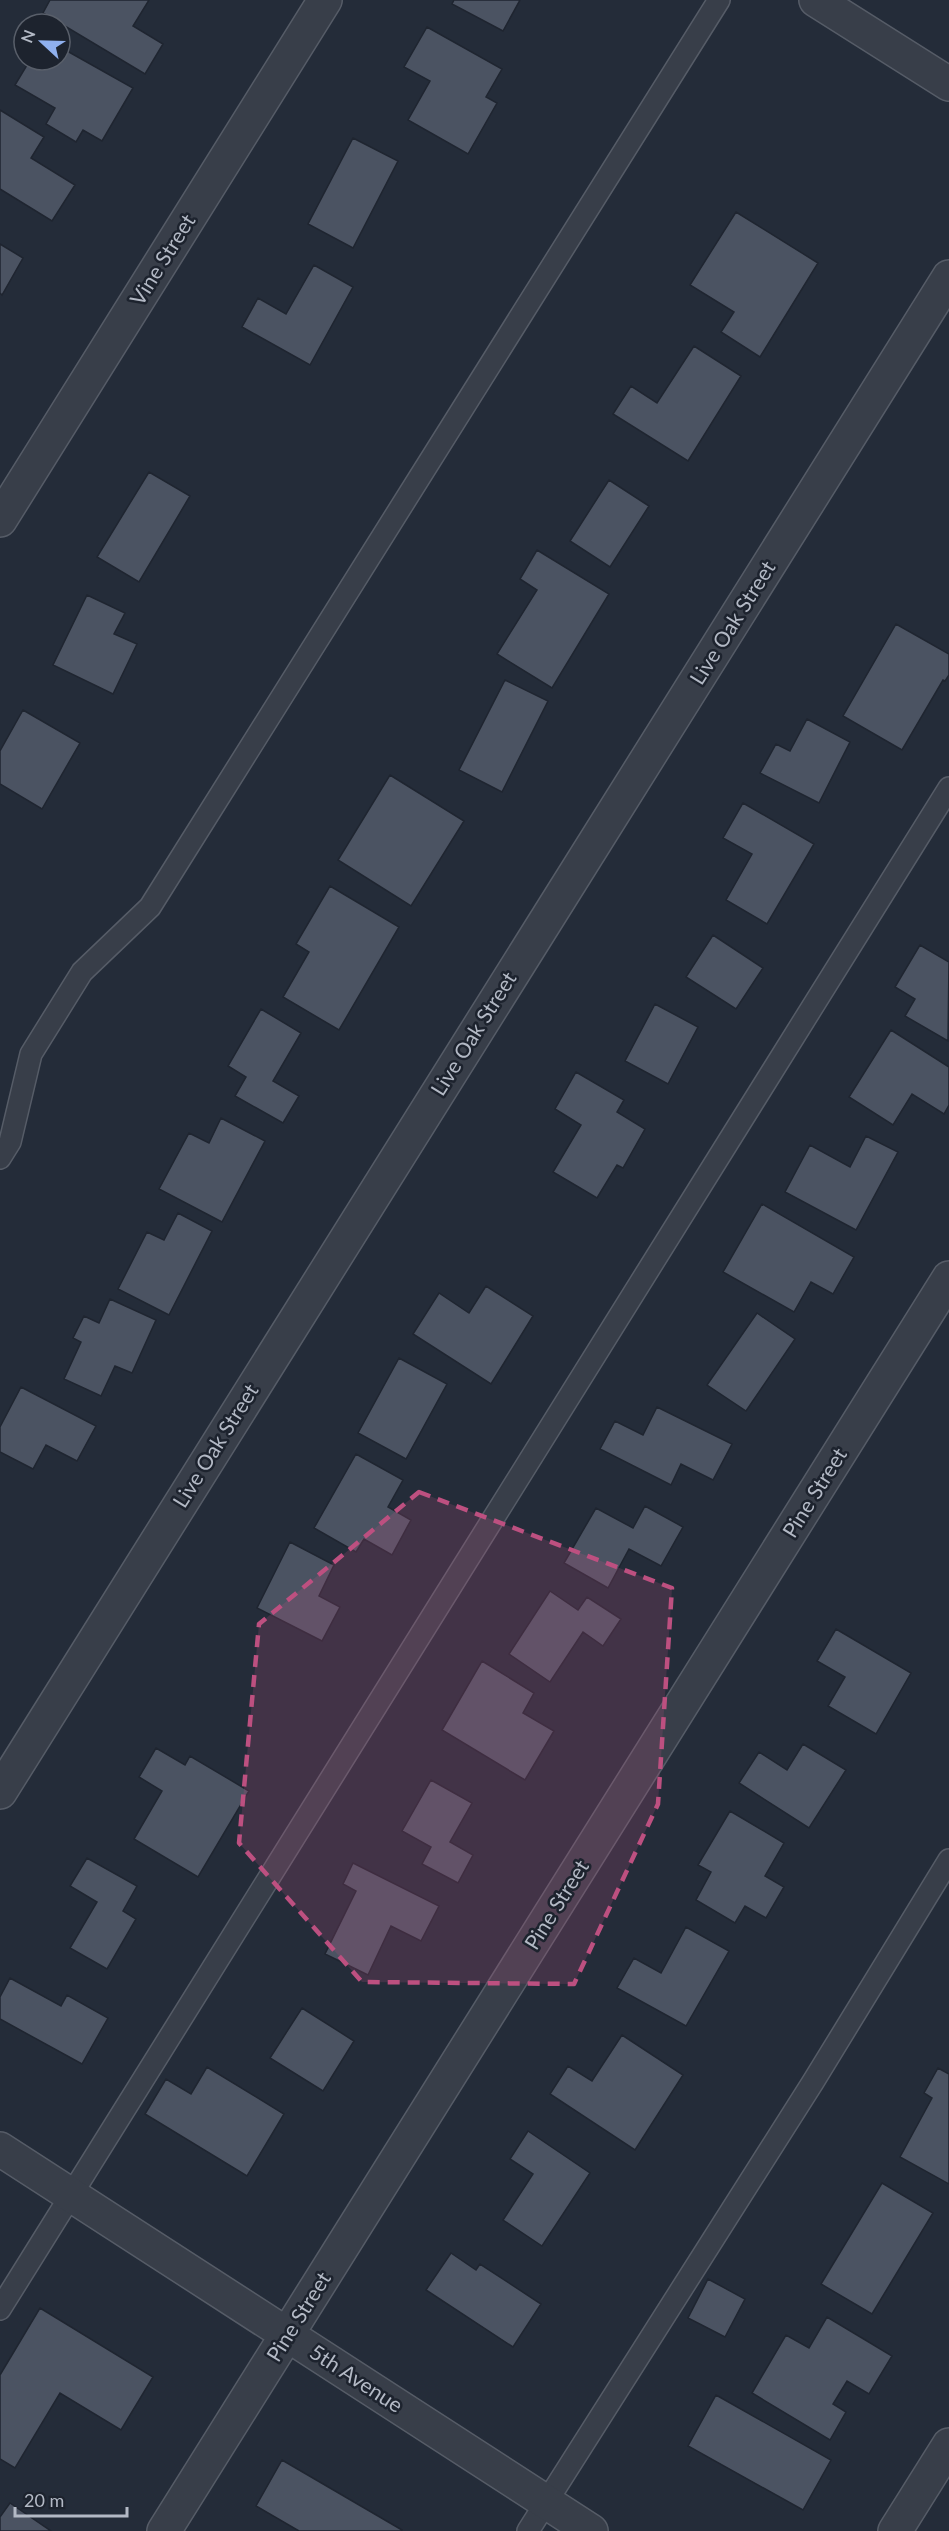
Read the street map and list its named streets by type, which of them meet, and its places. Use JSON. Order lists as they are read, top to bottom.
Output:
{
  "streets": {
    "street": [
      "Vine Street",
      "Live Oak Street",
      "Pine Street",
      "5th Avenue"
    ]
  },
  "crossings": [
    ["Pine Street", "5th Avenue"]
  ],
  "scale_bar": "20 m",
  "north": "left"
}
